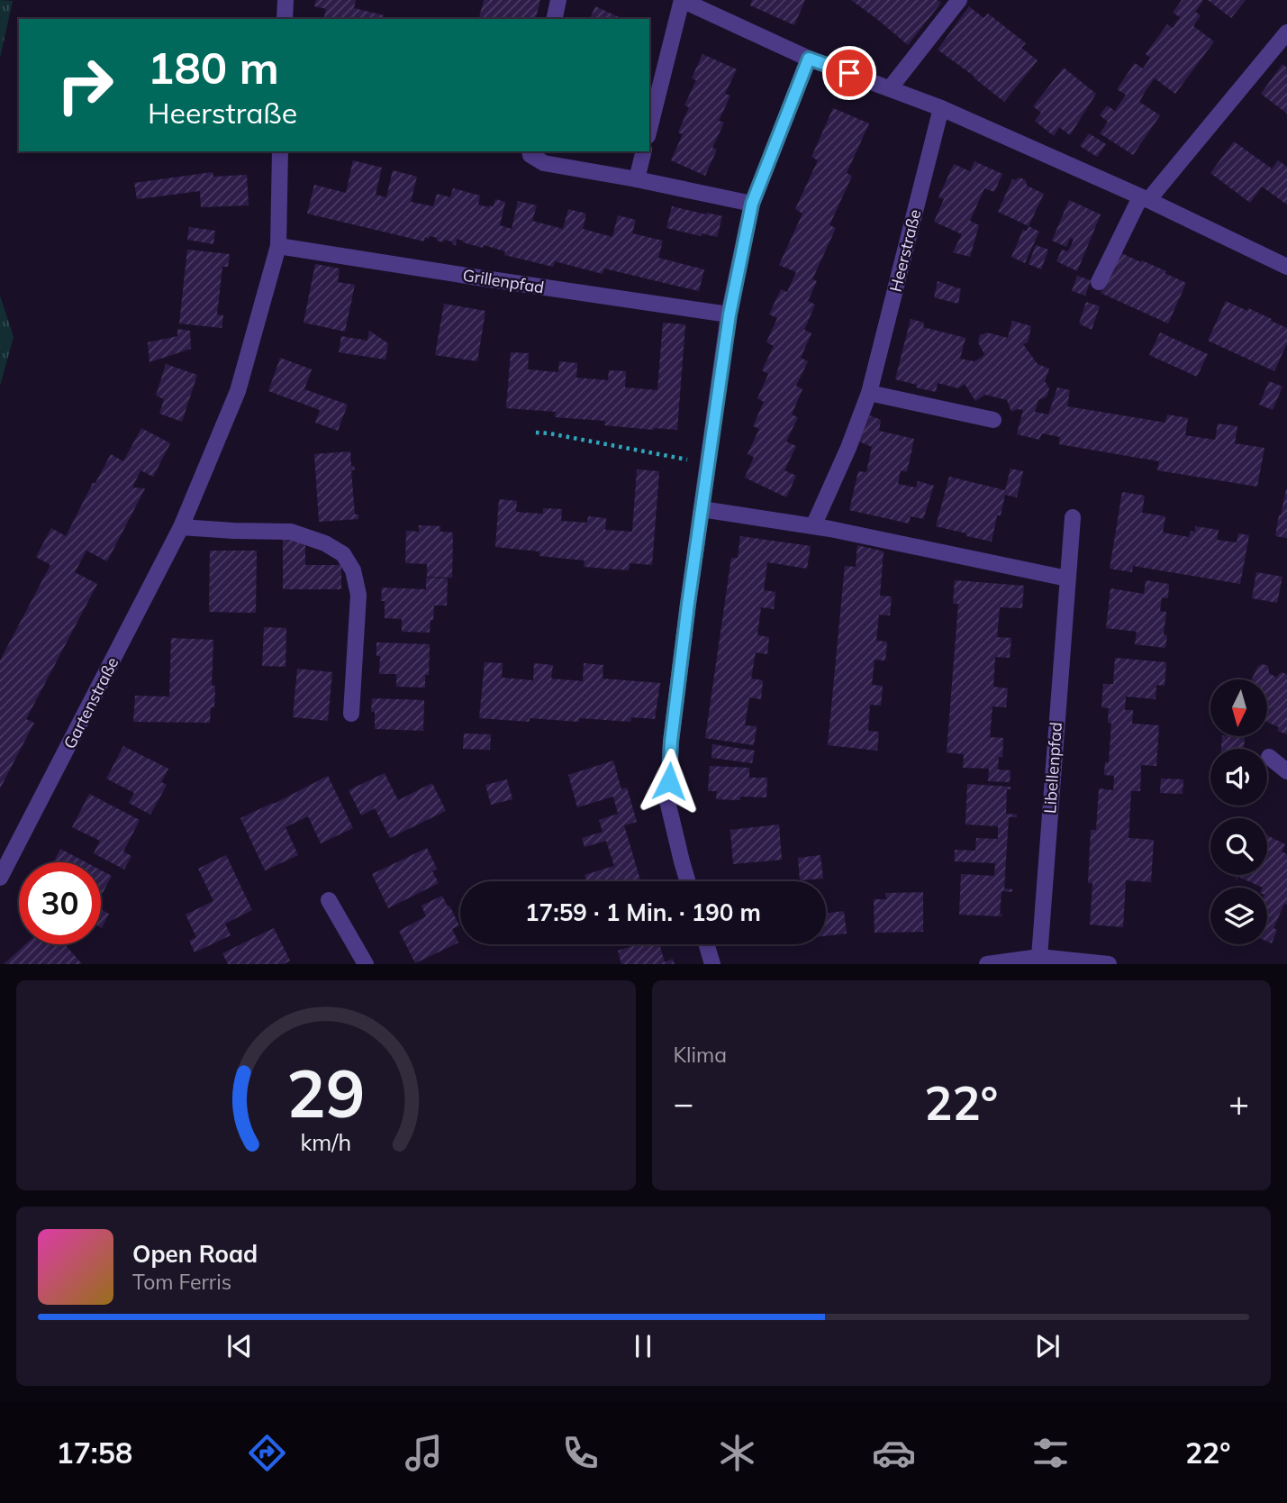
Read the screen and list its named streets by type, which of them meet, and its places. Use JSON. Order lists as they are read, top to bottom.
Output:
{
  "streets": {
    "street": [
      "Heerstraße",
      "Grillenpfad",
      "Gartenstraße",
      "Libellenpfad"
    ]
  },
  "crossings": [
    ["Grillenpfad", "Gartenstraße"]
  ],
  "north": "bottom",
  "page": {
    "turn": ["180 m", "Heerstraße"],
    "limit": "30",
    "trip": "17:59 · 1 Min. · 190 m",
    "tile": "Klima",
    "heat": ["−", "22°", "+"],
    "song": ["Open Road", "Tom Ferris"],
    "tabs": ["17:58", "22°"],
    "gauge": ["29", "km/h"]
  }
}
